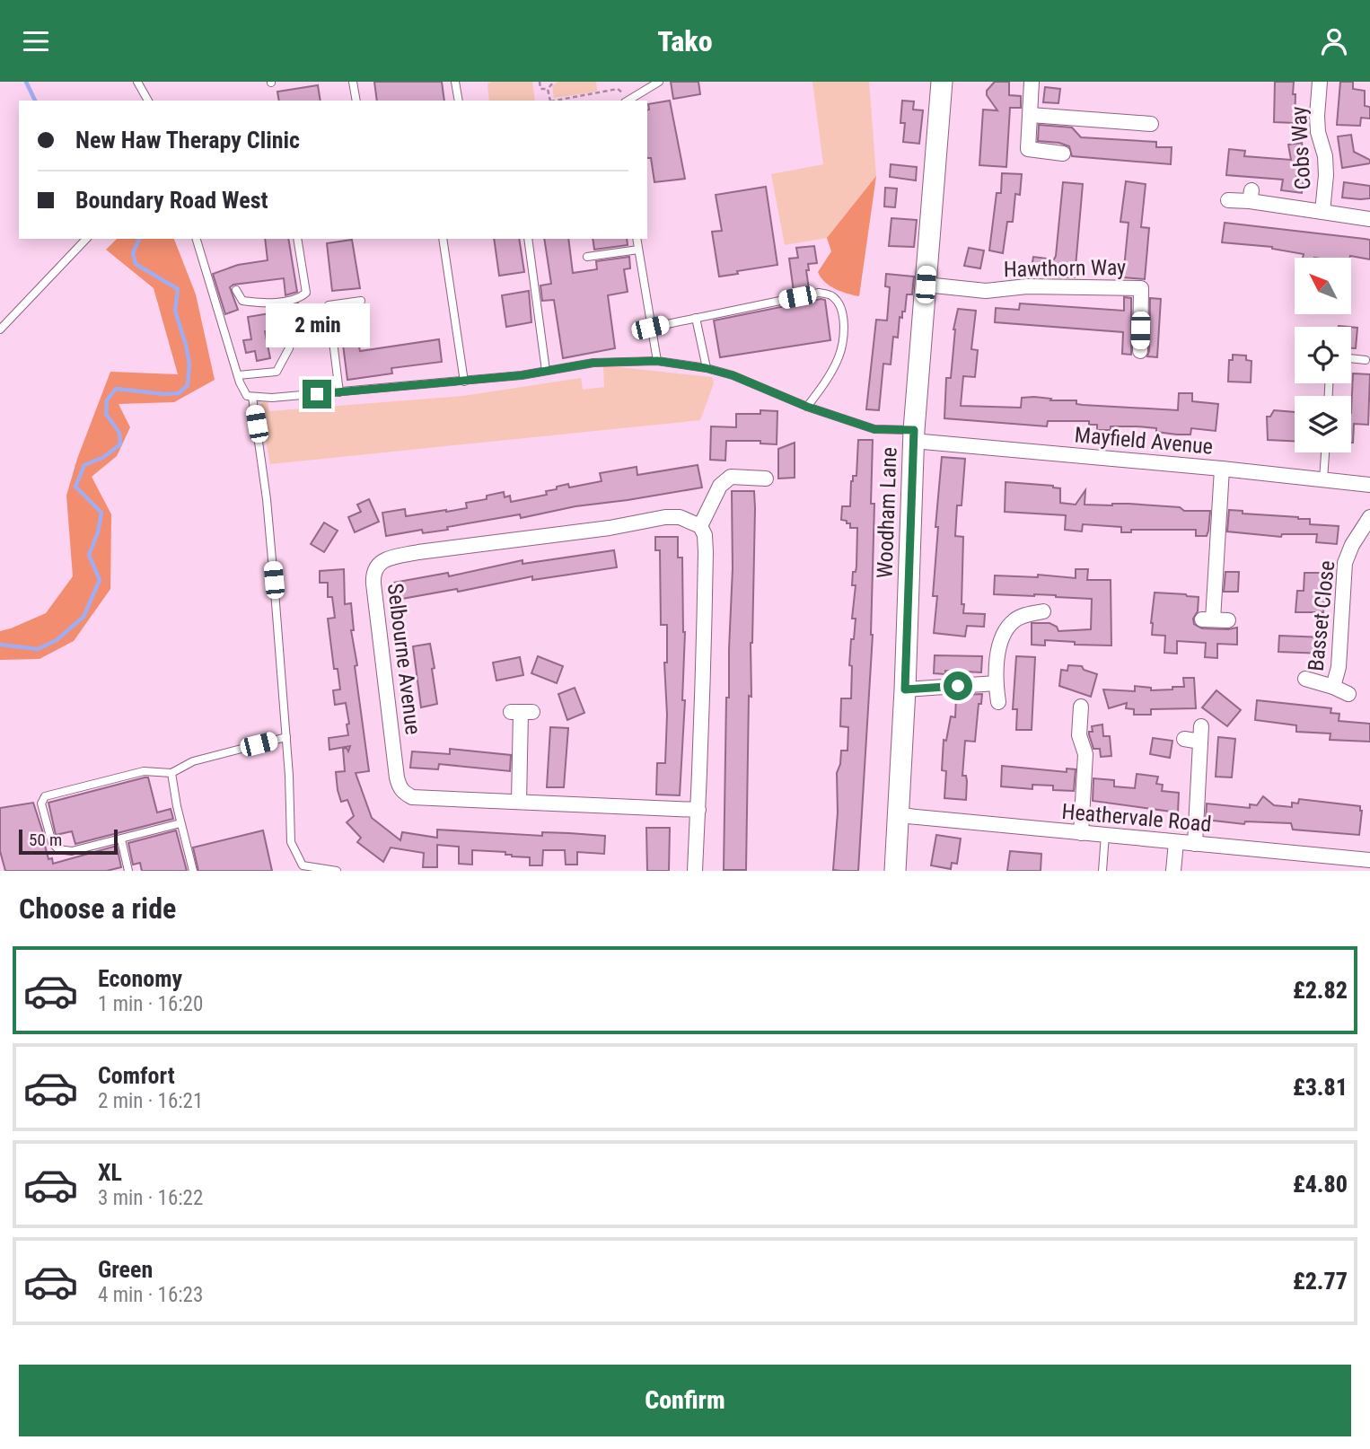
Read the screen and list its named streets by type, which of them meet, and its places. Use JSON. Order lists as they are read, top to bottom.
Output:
{
  "streets": {
    "main road": ["Woodham Lane"],
    "street": [
      "Cobs Way",
      "Hawthorn Way",
      "Mayfield Avenue",
      "Basset Close",
      "Selbourne Avenue",
      "Heathervale Road"
    ]
  },
  "crossings": [
    ["Hawthorn Way", "Woodham Lane"],
    ["Mayfield Avenue", "Woodham Lane"],
    ["Woodham Lane", "Heathervale Road"]
  ],
  "scale_bar": "50 m",
  "north": "top left",
  "page": {
    "header": "Tako",
    "banner": ["New Haw Therapy Clinic", "Boundary Road West"],
    "bubble": "2 min",
    "scale": "50 m",
    "heading": "Choose a ride",
    "list": [
      {
        "name": "Economy",
        "note": "1 min · 16:20",
        "value": "£2.82"
      },
      {
        "name": "Comfort",
        "note": "2 min · 16:21",
        "value": "£3.81"
      },
      {
        "name": "XL",
        "note": "3 min · 16:22",
        "value": "£4.80"
      },
      {
        "name": "Green",
        "note": "4 min · 16:23",
        "value": "£2.77"
      }
    ],
    "buttons": "Confirm"
  }
}
